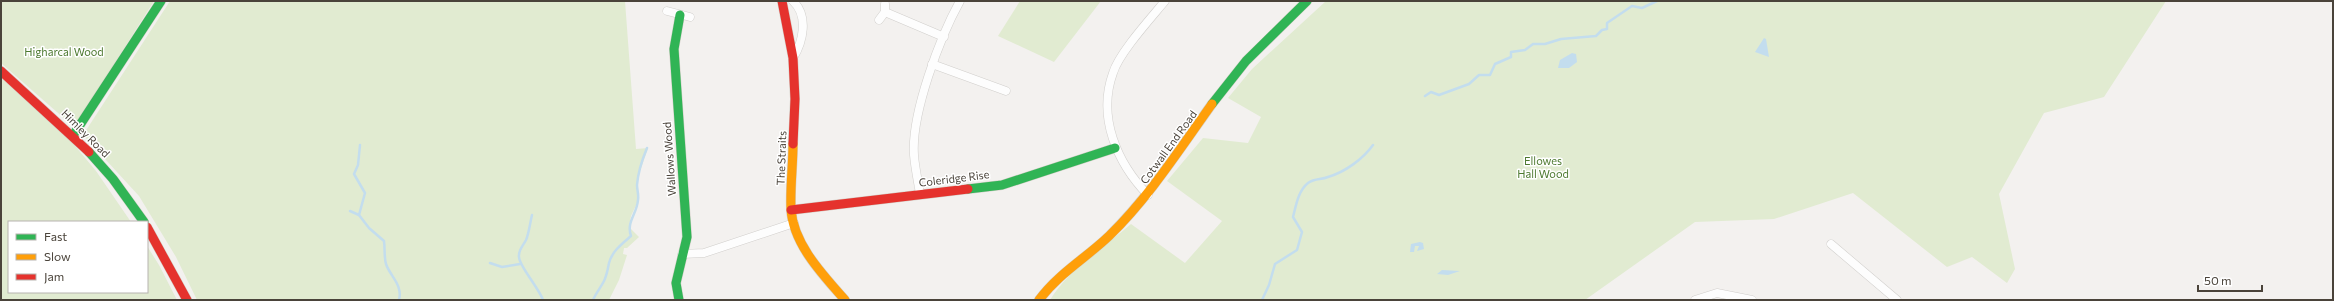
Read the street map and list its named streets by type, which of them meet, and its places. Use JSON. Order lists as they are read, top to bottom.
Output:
{
  "streets": {
    "street": [
      "Himley Road",
      "Cotwall End Road",
      "The Straits",
      "Wallows Wood",
      "Coleridge Rise"
    ]
  },
  "crossings": [
    ["The Straits", "Coleridge Rise"]
  ],
  "parks": ["Higharcal Wood", "Ellowes Hall Wood"],
  "legend": ["Fast", "Slow", "Jam"],
  "scale_bar": "50 m"
}
